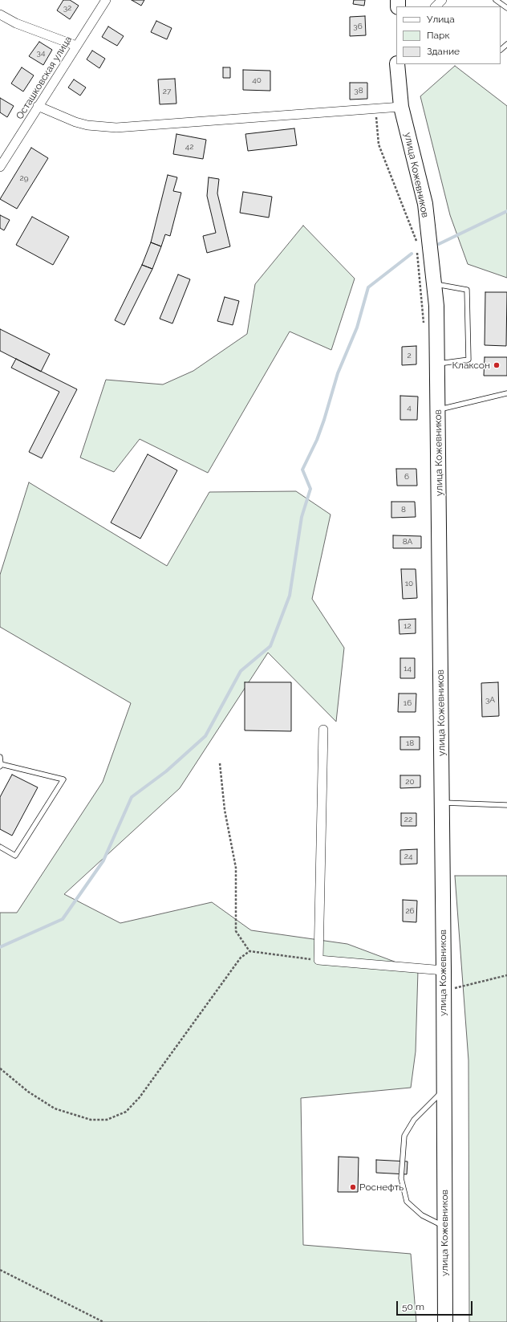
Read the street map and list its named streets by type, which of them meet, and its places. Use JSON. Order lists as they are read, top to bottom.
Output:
{
  "streets": {
    "main road": ["улица Кожевников"],
    "street": ["Осташковская улица"]
  },
  "places": ["Клаксон", "Роснефть"],
  "house_numbers": [
    "32",
    "36",
    "34",
    "40",
    "38",
    "27",
    "42",
    "29",
    "2",
    "4",
    "6",
    "8",
    "8А",
    "10",
    "12",
    "14",
    "3А",
    "16",
    "18",
    "20",
    "22",
    "24",
    "26"
  ],
  "legend": ["Улица", "Парк", "Здание"],
  "scale_bar": "50 m"
}
